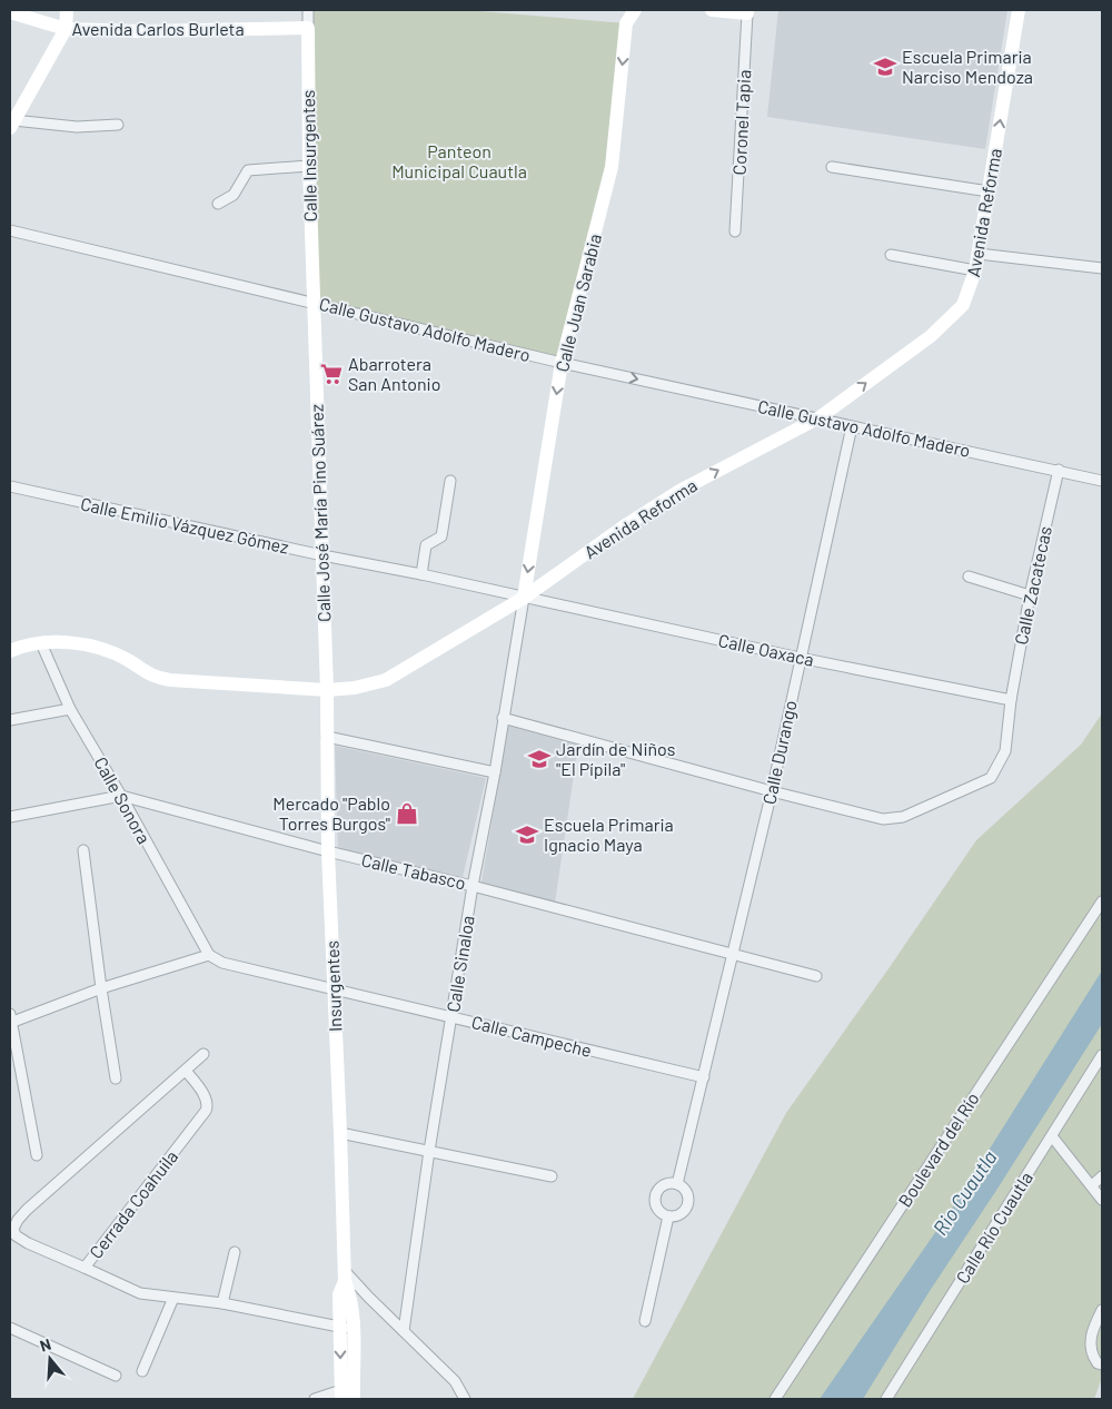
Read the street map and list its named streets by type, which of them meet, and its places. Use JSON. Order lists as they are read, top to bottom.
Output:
{
  "streets": {
    "street": [
      "Avenida Carlos Burleta",
      "Coronel Tapia",
      "Calle Insurgentes",
      "Avenida Reforma",
      "Calle Juan Sarabia",
      "Calle Gustavo Adolfo Madero",
      "Calle José María Pino Suárez",
      "Calle Emilio Vázquez Gómez",
      "Calle Zacatecas",
      "Calle Oaxaca",
      "Calle Durango",
      "Calle Sonora",
      "Calle Tabasco",
      "Calle Sinaloa",
      "Insurgentes",
      "Calle Campeche",
      "Boulevard del Río",
      "Cerrada Coahuila",
      "Calle Río Cuautla"
    ]
  },
  "crossings": [
    ["Avenida Carlos Burleta", "Calle Insurgentes"],
    ["Calle Insurgentes", "Calle Gustavo Adolfo Madero"],
    ["Calle Insurgentes", "Calle José María Pino Suárez"],
    ["Avenida Reforma", "Calle Juan Sarabia"],
    ["Avenida Reforma", "Calle Gustavo Adolfo Madero"],
    ["Avenida Reforma", "Calle José María Pino Suárez"],
    ["Avenida Reforma", "Calle Emilio Vázquez Gómez"],
    ["Avenida Reforma", "Calle Oaxaca"],
    ["Avenida Reforma", "Calle Sonora"],
    ["Avenida Reforma", "Calle Sinaloa"],
    ["Avenida Reforma", "Insurgentes"],
    ["Calle Juan Sarabia", "Calle Gustavo Adolfo Madero"],
    ["Calle Juan Sarabia", "Calle Emilio Vázquez Gómez"],
    ["Calle Juan Sarabia", "Calle Oaxaca"],
    ["Calle Juan Sarabia", "Calle Sinaloa"],
    ["Calle Gustavo Adolfo Madero", "Calle José María Pino Suárez"],
    ["Calle Gustavo Adolfo Madero", "Calle Zacatecas"],
    ["Calle Gustavo Adolfo Madero", "Calle Durango"],
    ["Calle José María Pino Suárez", "Calle Emilio Vázquez Gómez"],
    ["Calle José María Pino Suárez", "Insurgentes"],
    ["Calle Emilio Vázquez Gómez", "Calle Oaxaca"],
    ["Calle Emilio Vázquez Gómez", "Calle Sinaloa"],
    ["Calle Zacatecas", "Calle Oaxaca"],
    ["Calle Zacatecas", "Calle Durango"],
    ["Calle Oaxaca", "Calle Durango"],
    ["Calle Oaxaca", "Calle Sinaloa"],
    ["Calle Durango", "Calle Tabasco"],
    ["Calle Durango", "Calle Campeche"],
    ["Calle Sonora", "Calle Tabasco"],
    ["Calle Sonora", "Calle Campeche"],
    ["Calle Tabasco", "Calle Sinaloa"],
    ["Calle Tabasco", "Insurgentes"],
    ["Calle Sinaloa", "Calle Campeche"],
    ["Insurgentes", "Calle Campeche"]
  ],
  "one_way": ["Avenida Reforma", "Calle Juan Sarabia"],
  "water": ["Rio Cuautla"],
  "parks": ["Panteon Municipal Cuautla"],
  "places": {
    "school or university": ["Escuela Primaria Narciso Mendoza", "Jardín de Niños \"El Pípila\"", "Escuela Primaria Ignacio Maya"],
    "supermarket": ["Abarrotera San Antonio"],
    "shop": ["Mercado \"Pablo Torres Burgos\""]
  },
  "north": "top"
}
